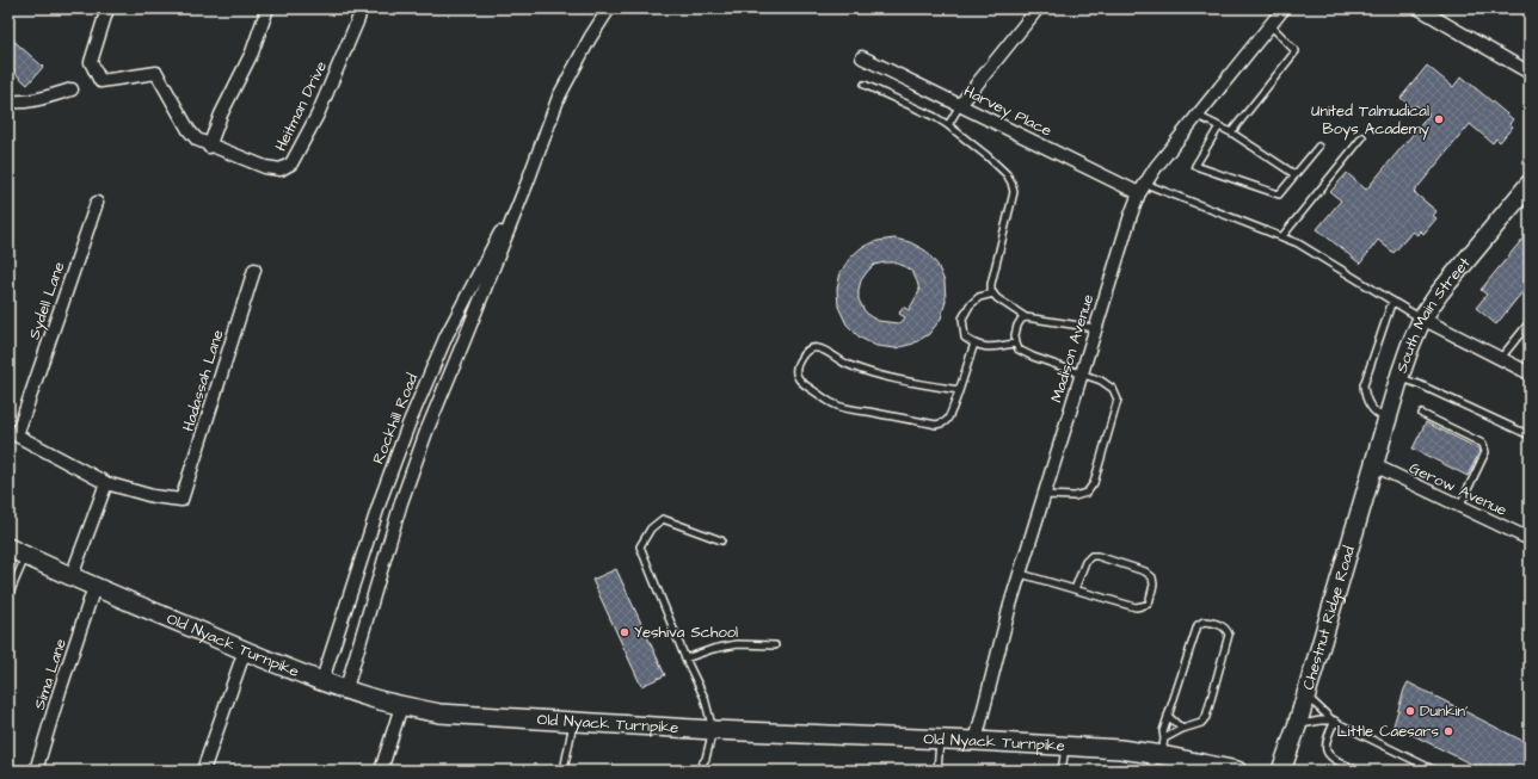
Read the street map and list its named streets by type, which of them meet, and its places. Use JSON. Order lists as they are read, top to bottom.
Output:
{
  "streets": {
    "street": [
      "Heitman Drive",
      "Harvey Place",
      "Sydell Lane",
      "South Main Street",
      "Madison Avenue",
      "Hadassah Lane",
      "Rockhill Road",
      "Gerow Avenue",
      "Chestnut Ridge Road",
      "Old Nyack Turnpike",
      "Sima Lane"
    ]
  },
  "crossings": [
    ["Harvey Place", "Madison Avenue"],
    ["Sydell Lane", "Hadassah Lane"],
    ["South Main Street", "Gerow Avenue"],
    ["South Main Street", "Chestnut Ridge Road"],
    ["Madison Avenue", "Old Nyack Turnpike"],
    ["Rockhill Road", "Old Nyack Turnpike"],
    ["Gerow Avenue", "Chestnut Ridge Road"],
    ["Old Nyack Turnpike", "Sima Lane"]
  ],
  "places": [
    "United Talmudical Boys Academy",
    "Yeshiva School",
    "Dunkin'",
    "Little Caesars"
  ]
}
